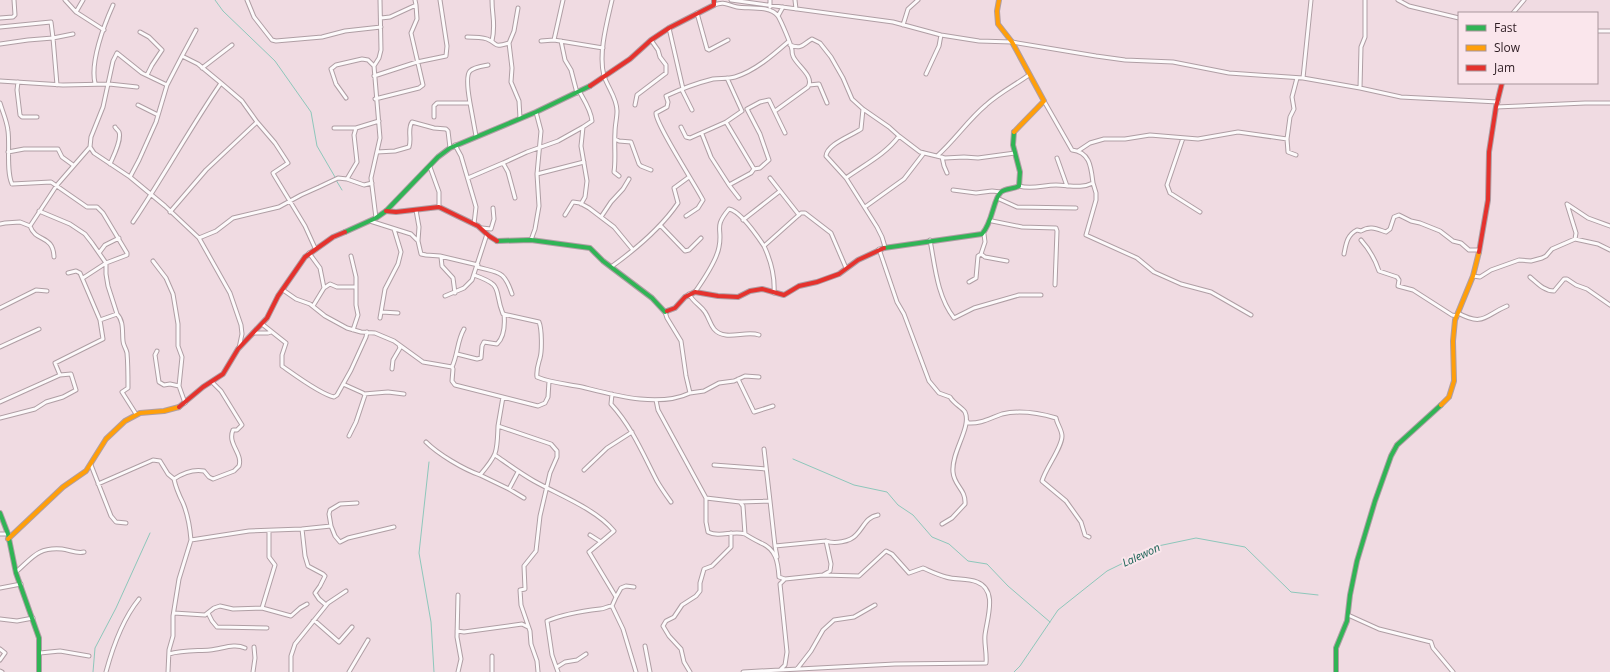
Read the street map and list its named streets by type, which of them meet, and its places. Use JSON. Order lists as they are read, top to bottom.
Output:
{
  "water": ["Lalewon"],
  "legend": ["Fast", "Slow", "Jam"]
}
